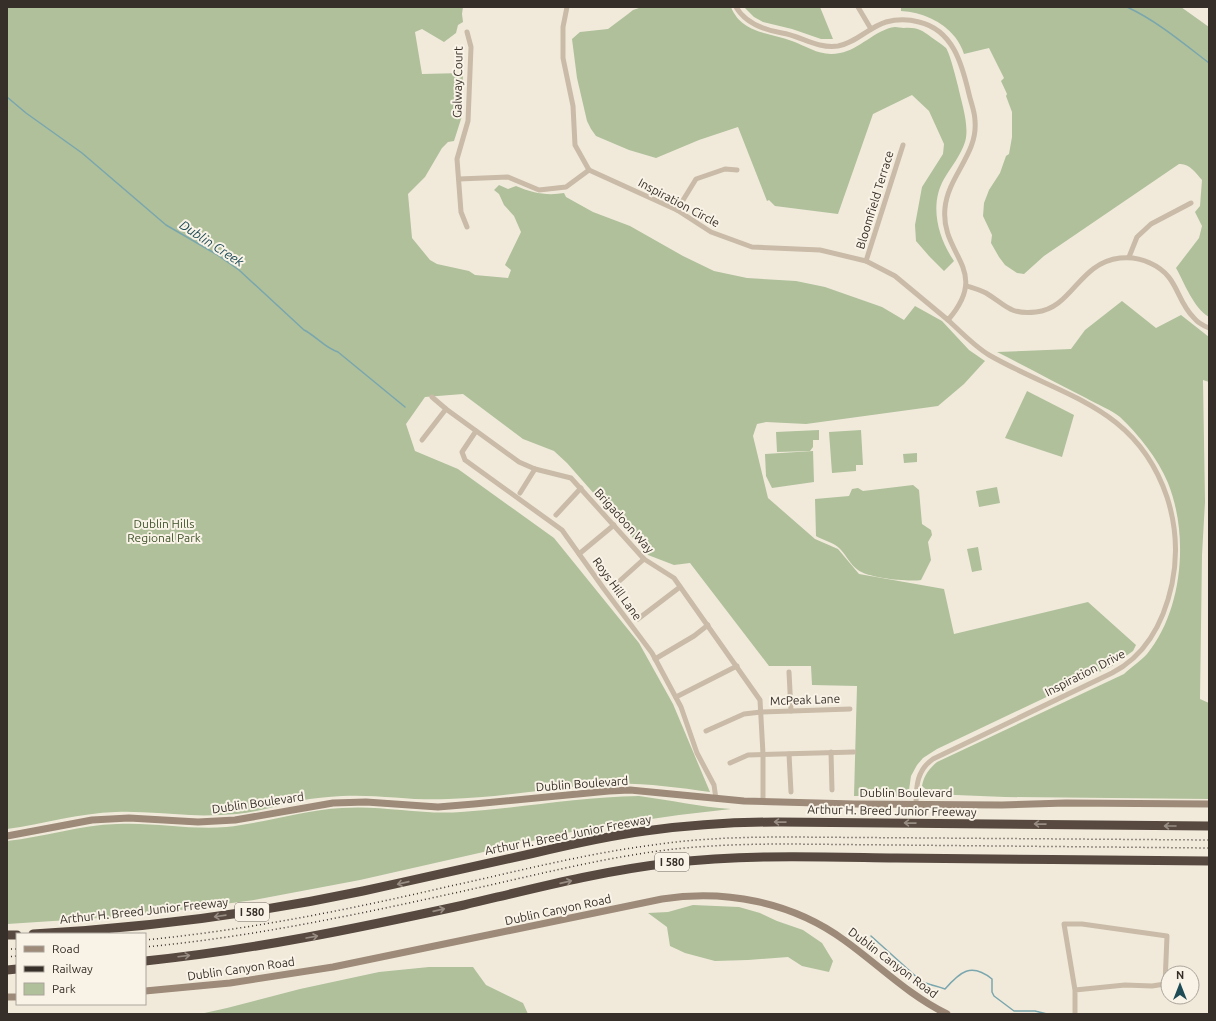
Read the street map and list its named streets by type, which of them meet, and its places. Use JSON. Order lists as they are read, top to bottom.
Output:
{
  "streets": {
    "highway": ["Arthur H. Breed Junior Freeway", "I 580"],
    "street": [
      "Galway Court",
      "Bloomfield Terrace",
      "Inspiration Circle",
      "Brigadoon Way",
      "Roys Hill Lane",
      "Inspiration Drive",
      "McPeak Lane",
      "Dublin Boulevard",
      "Dublin Canyon Road"
    ]
  },
  "crossings": [
    ["Bloomfield Terrace", "Inspiration Circle"],
    ["Inspiration Circle", "Inspiration Drive"],
    ["Brigadoon Way", "Roys Hill Lane"],
    ["Brigadoon Way", "McPeak Lane"],
    ["Brigadoon Way", "Dublin Boulevard"],
    ["Roys Hill Lane", "Dublin Boulevard"],
    ["Inspiration Drive", "Dublin Boulevard"]
  ],
  "water": ["Dublin Creek"],
  "parks": ["Dublin Hills Regional Park"],
  "legend": ["Road", "Railway", "Park"],
  "north": "top"
}
